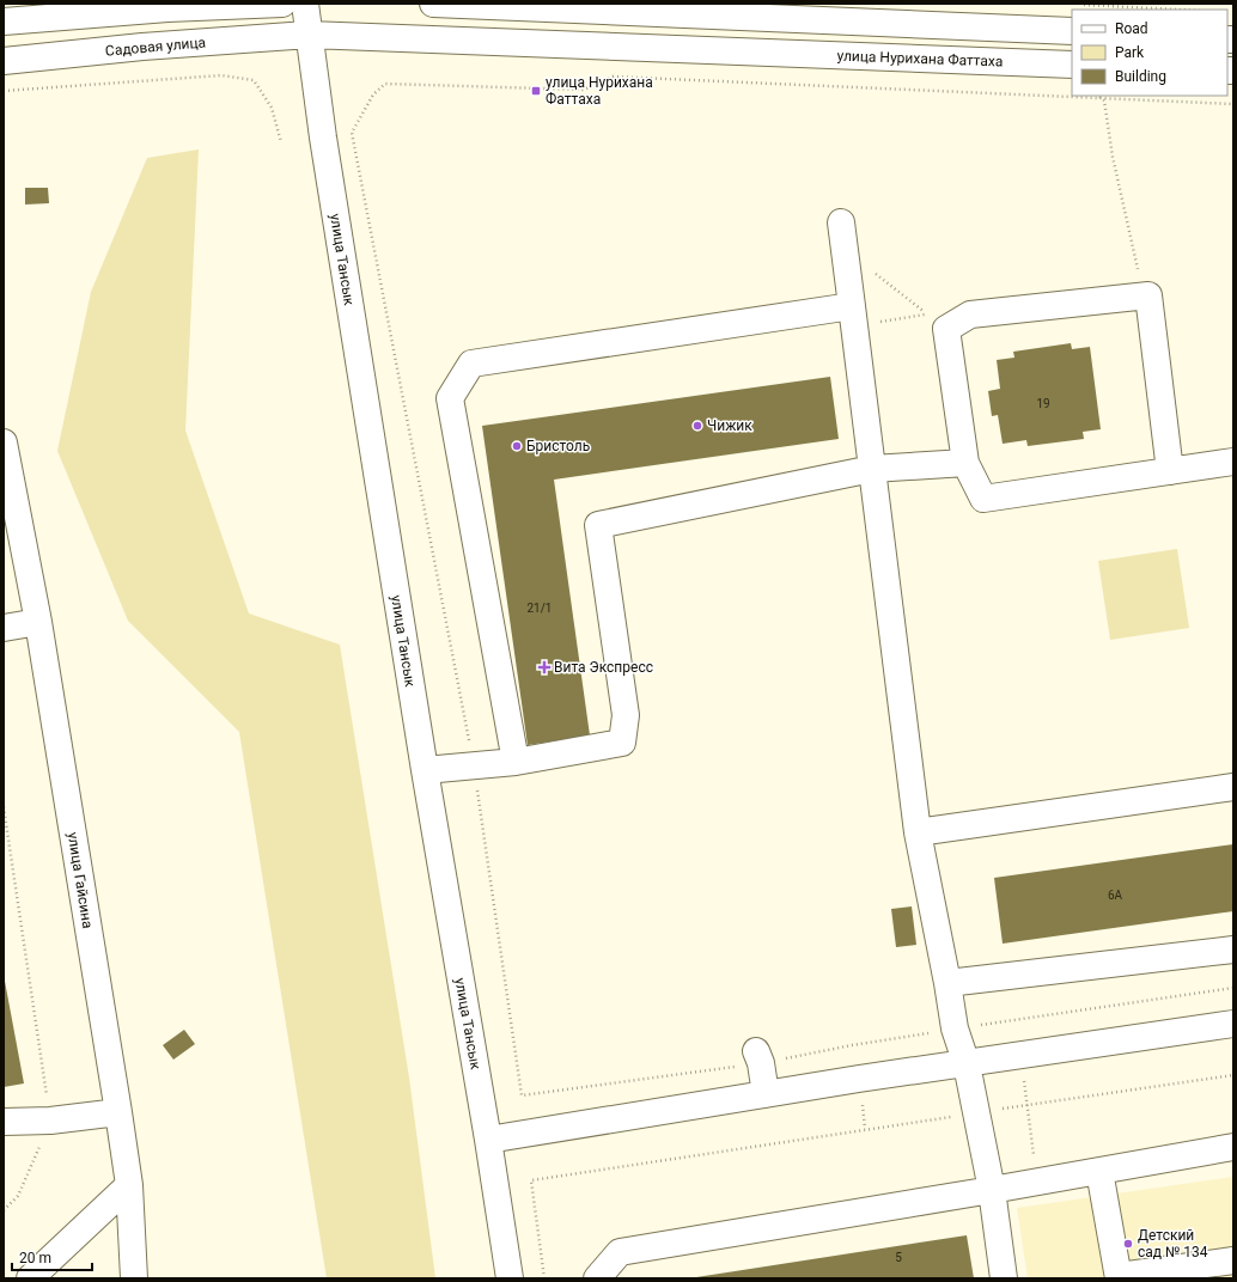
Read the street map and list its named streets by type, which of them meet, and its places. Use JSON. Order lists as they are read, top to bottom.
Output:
{
  "streets": {
    "street": [
      "Садовая улица",
      "улица Нурихана Фаттаха",
      "улица Тансык",
      "улица Гайсина"
    ]
  },
  "crossings": [
    ["Садовая улица", "улица Нурихана Фаттаха"],
    ["Садовая улица", "улица Тансык"],
    ["улица Нурихана Фаттаха", "улица Тансык"]
  ],
  "places": {
    "transit": ["улица Нурихана Фаттаха"],
    "other": ["Чижик", "Бристоль", "Детский сад № 134"],
    "health": ["Вита Экспресс"]
  },
  "house_numbers": [
    "19",
    "21/1",
    "6А",
    "5"
  ],
  "legend": ["Road", "Park", "Building"],
  "scale_bar": "20 m"
}
